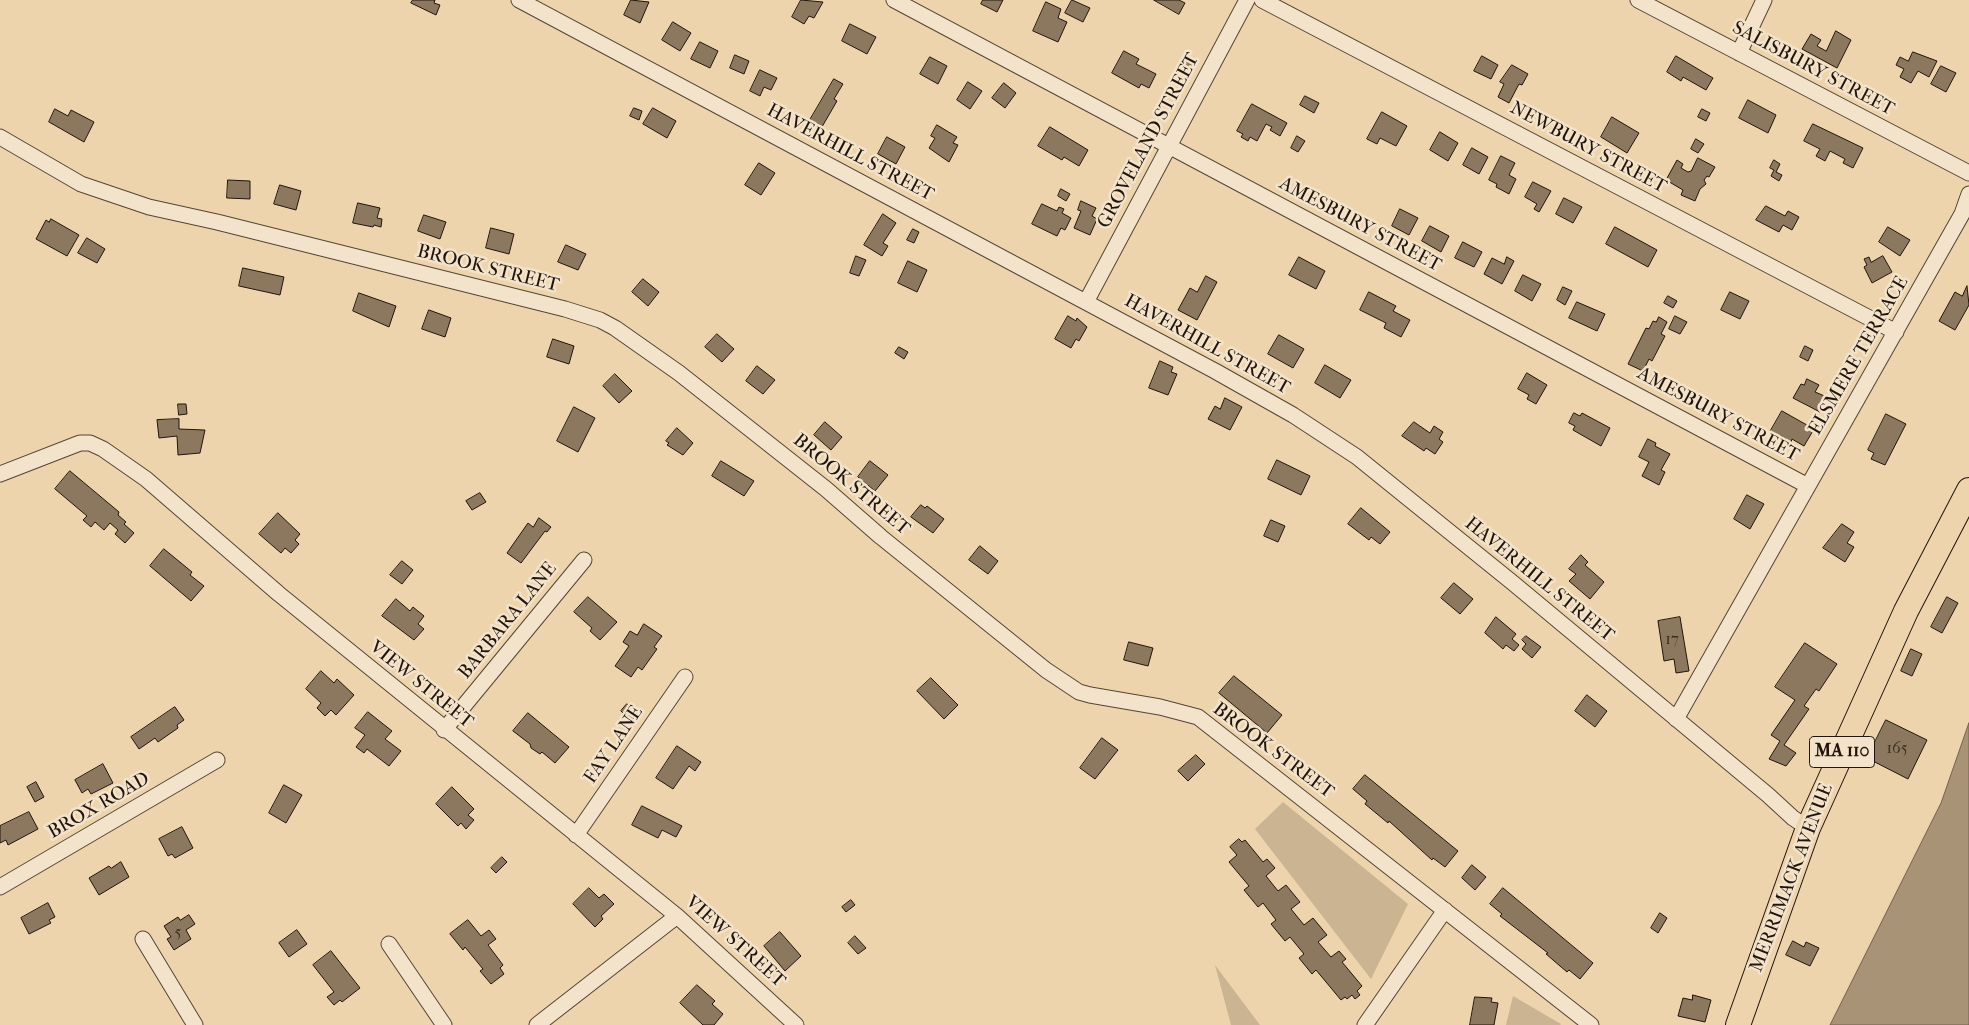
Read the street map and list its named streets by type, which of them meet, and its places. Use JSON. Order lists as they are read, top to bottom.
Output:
{
  "streets": {
    "main road": ["MA 110", "MERRIMACK AVENUE"],
    "street": [
      "SALISBURY STREET",
      "GROVELAND STREET",
      "NEWBURY STREET",
      "HAVERHILL STREET",
      "AMESBURY STREET",
      "BROOK STREET",
      "ELSMERE TERRACE",
      "BARBARA LANE",
      "VIEW STREET",
      "FAY LANE",
      "BROX ROAD"
    ]
  },
  "crossings": [
    ["GROVELAND STREET", "HAVERHILL STREET"],
    ["GROVELAND STREET", "AMESBURY STREET"],
    ["NEWBURY STREET", "ELSMERE TERRACE"],
    ["HAVERHILL STREET", "ELSMERE TERRACE"],
    ["HAVERHILL STREET", "MERRIMACK AVENUE"],
    ["AMESBURY STREET", "ELSMERE TERRACE"],
    ["BARBARA LANE", "VIEW STREET"],
    ["VIEW STREET", "FAY LANE"]
  ],
  "house_numbers": ["17", "165", "5"]
}
